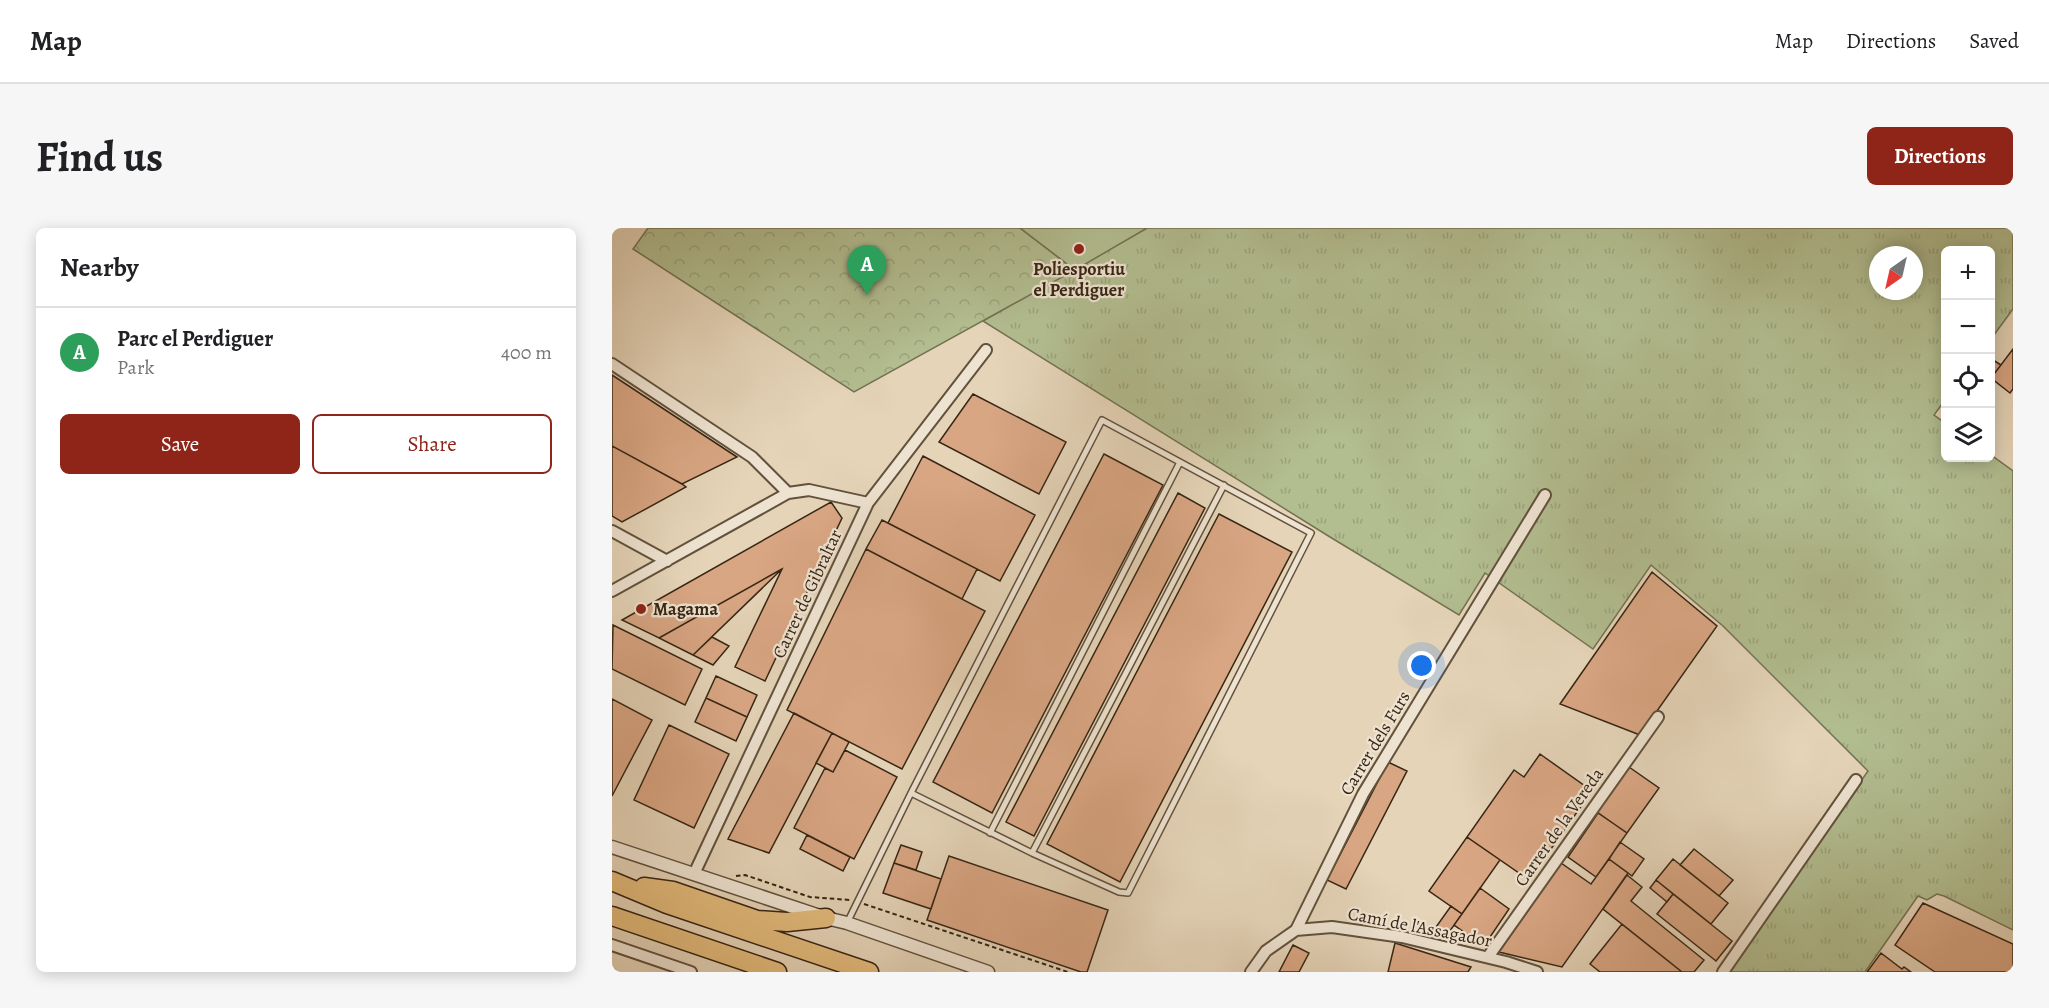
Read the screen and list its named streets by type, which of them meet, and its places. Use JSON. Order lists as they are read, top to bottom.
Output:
{
  "streets": {
    "street": [
      "Carrer de Gibraltar",
      "Carrer dels Furs",
      "Carrer de la Vereda",
      "Camí de l'Assagador"
    ]
  },
  "crossings": [
    ["Carrer dels Furs", "Camí de l'Assagador"],
    ["Carrer de la Vereda", "Camí de l'Assagador"]
  ],
  "places": ["Poliesportiu el Perdiguer", "Magama"],
  "north": "bottom left",
  "page": {
    "header": "Map",
    "nav": ["Map", "Directions", "Saved"],
    "buttons": [
      "Directions",
      ["Save", "Share"]
    ],
    "title": "Find us",
    "heading": "Nearby",
    "pins": "A",
    "map_buttons": ["+", "−"],
    "list": [
      {
        "mark": "A",
        "name": "Parc el Perdiguer",
        "note": "Park",
        "value": "400 m"
      }
    ]
  }
}
